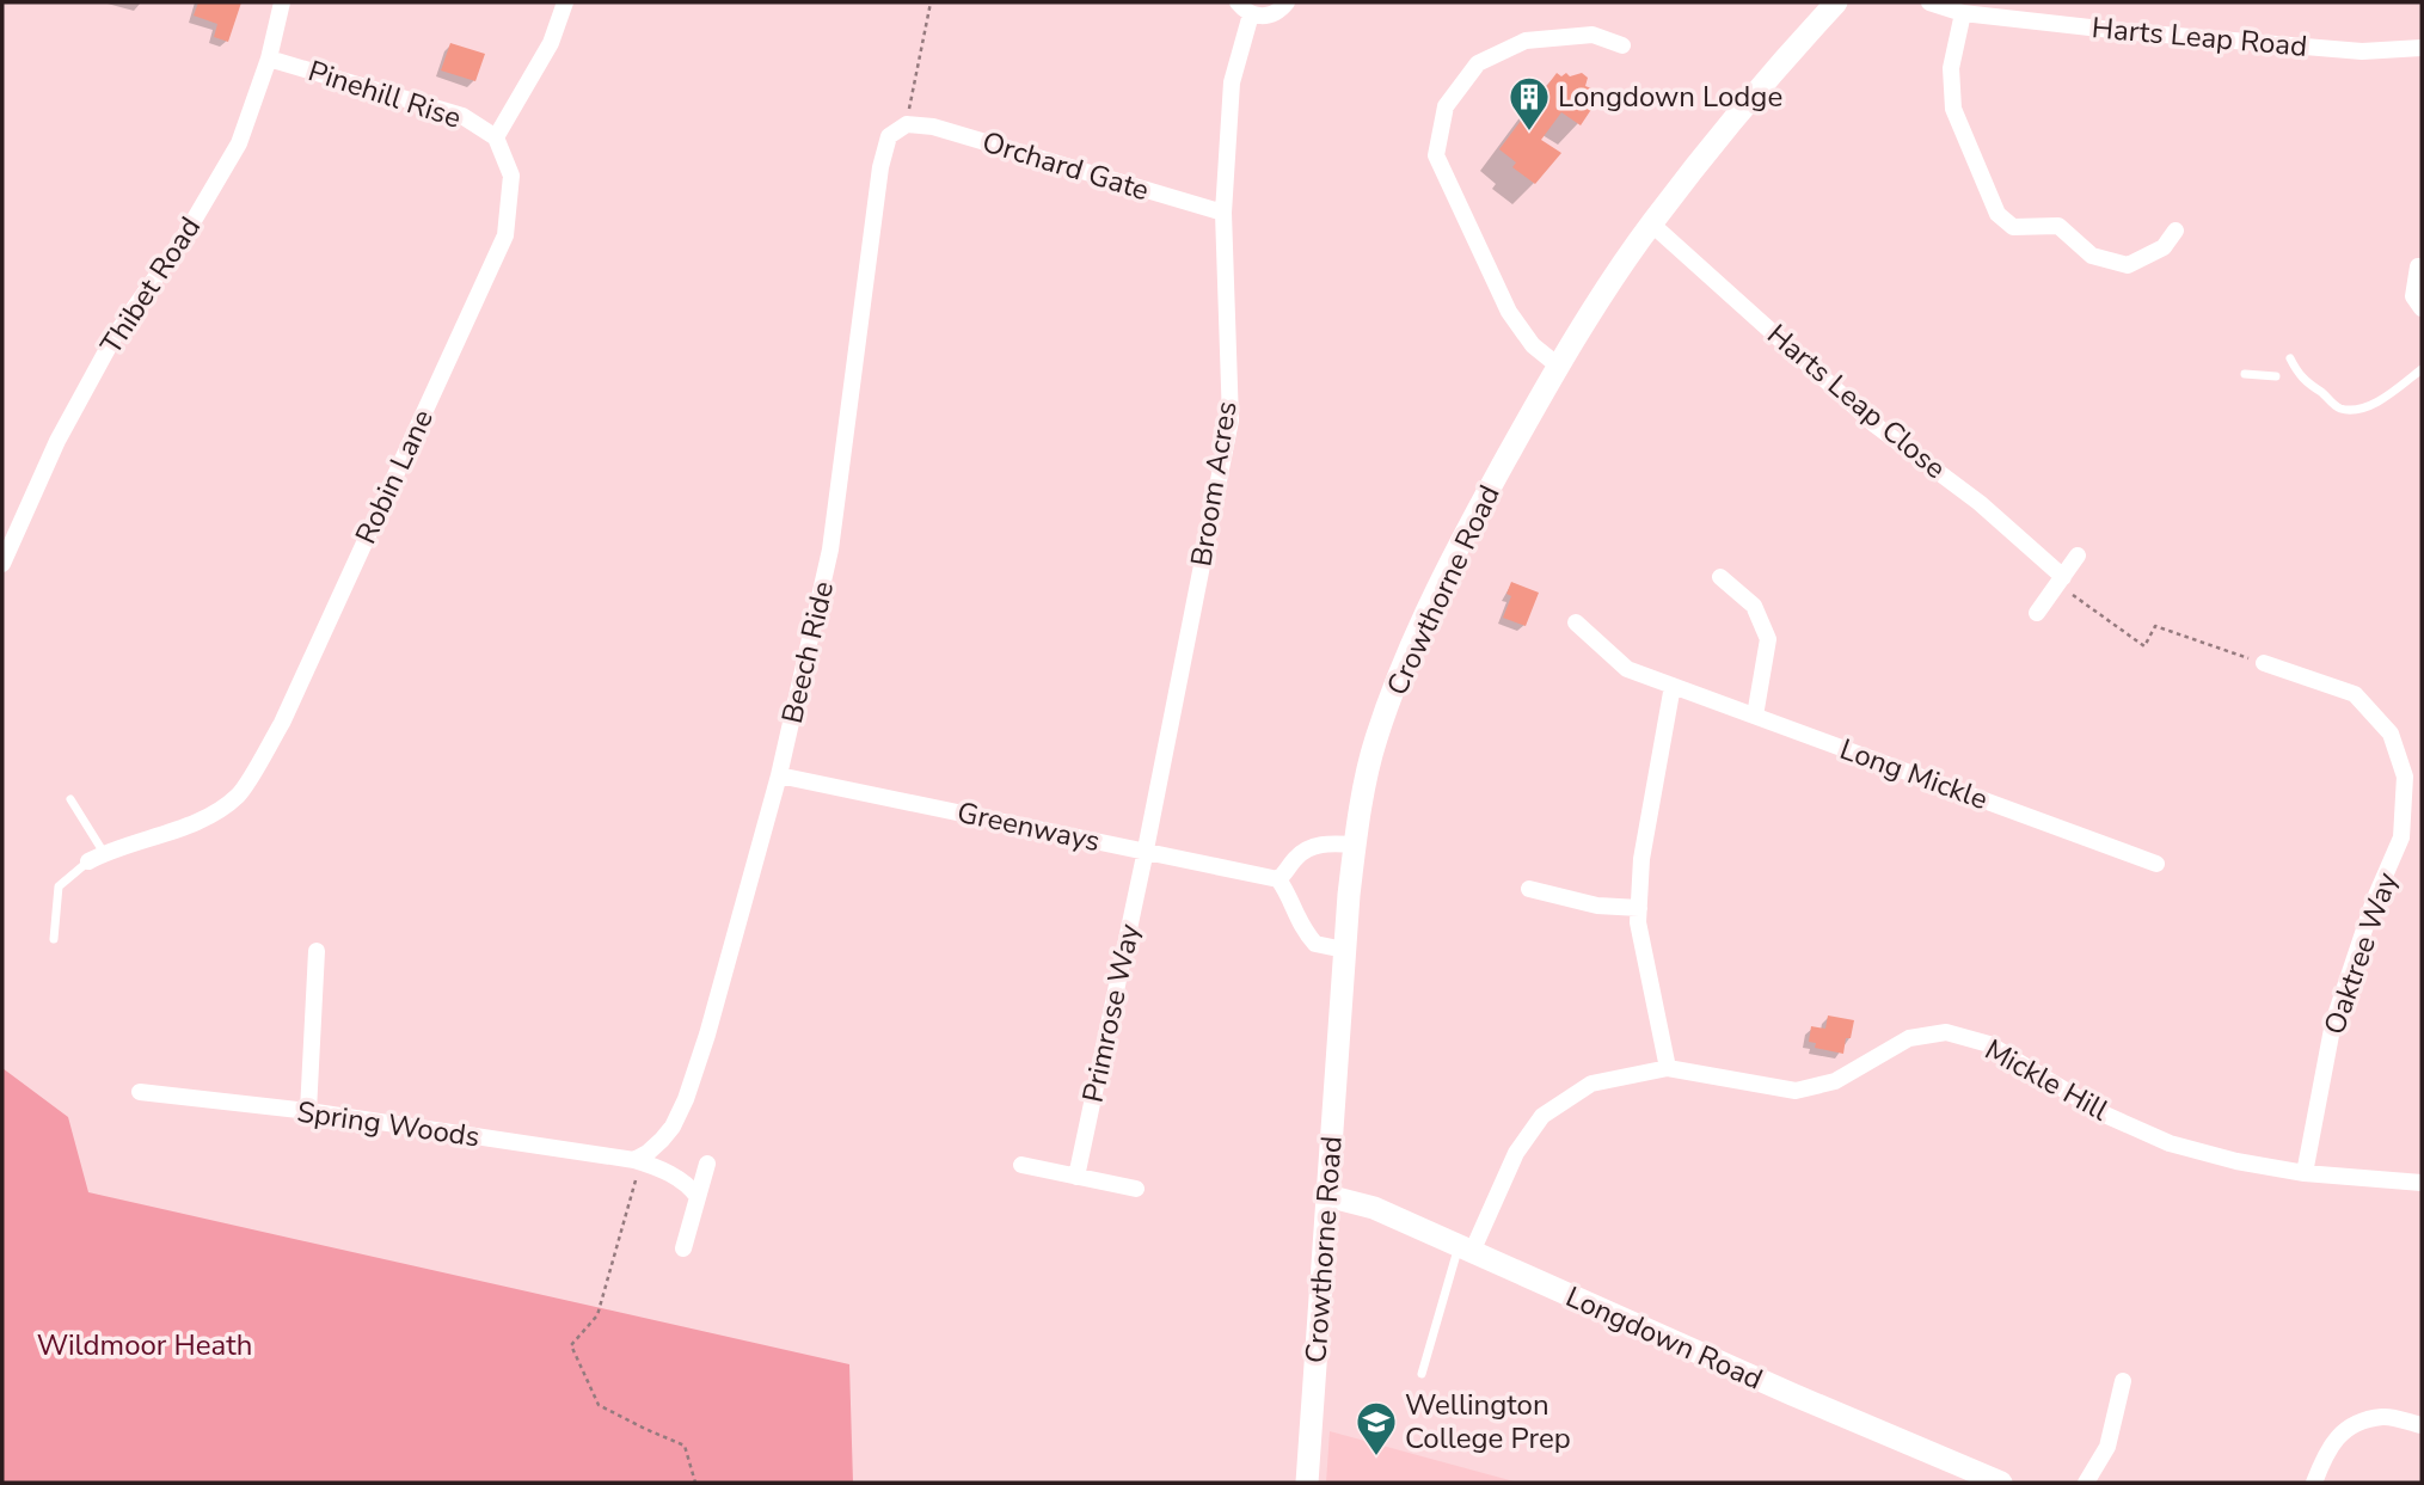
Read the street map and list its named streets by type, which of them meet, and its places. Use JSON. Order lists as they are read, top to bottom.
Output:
{
  "streets": {
    "street": [
      "Harts Leap Road",
      "Pinehill Rise",
      "Orchard Gate",
      "Thibet Road",
      "Harts Leap Close",
      "Robin Lane",
      "Broom Acres",
      "Crowthorne Road",
      "Beech Ride",
      "Long Mickle",
      "Greenways",
      "Oaktree Way",
      "Primrose Way",
      "Mickle Hill",
      "Spring Woods",
      "Longdown Road"
    ]
  },
  "crossings": [
    ["Pinehill Rise", "Thibet Road"],
    ["Pinehill Rise", "Robin Lane"],
    ["Orchard Gate", "Broom Acres"],
    ["Orchard Gate", "Beech Ride"],
    ["Harts Leap Close", "Crowthorne Road"],
    ["Broom Acres", "Greenways"],
    ["Broom Acres", "Primrose Way"],
    ["Crowthorne Road", "Longdown Road"],
    ["Beech Ride", "Greenways"],
    ["Beech Ride", "Spring Woods"],
    ["Greenways", "Primrose Way"],
    ["Oaktree Way", "Mickle Hill"],
    ["Mickle Hill", "Longdown Road"]
  ],
  "parks": ["Wildmoor Heath"],
  "places": {
    "building": ["Longdown Lodge"],
    "school or university": ["Wellington College Prep"]
  }
}
